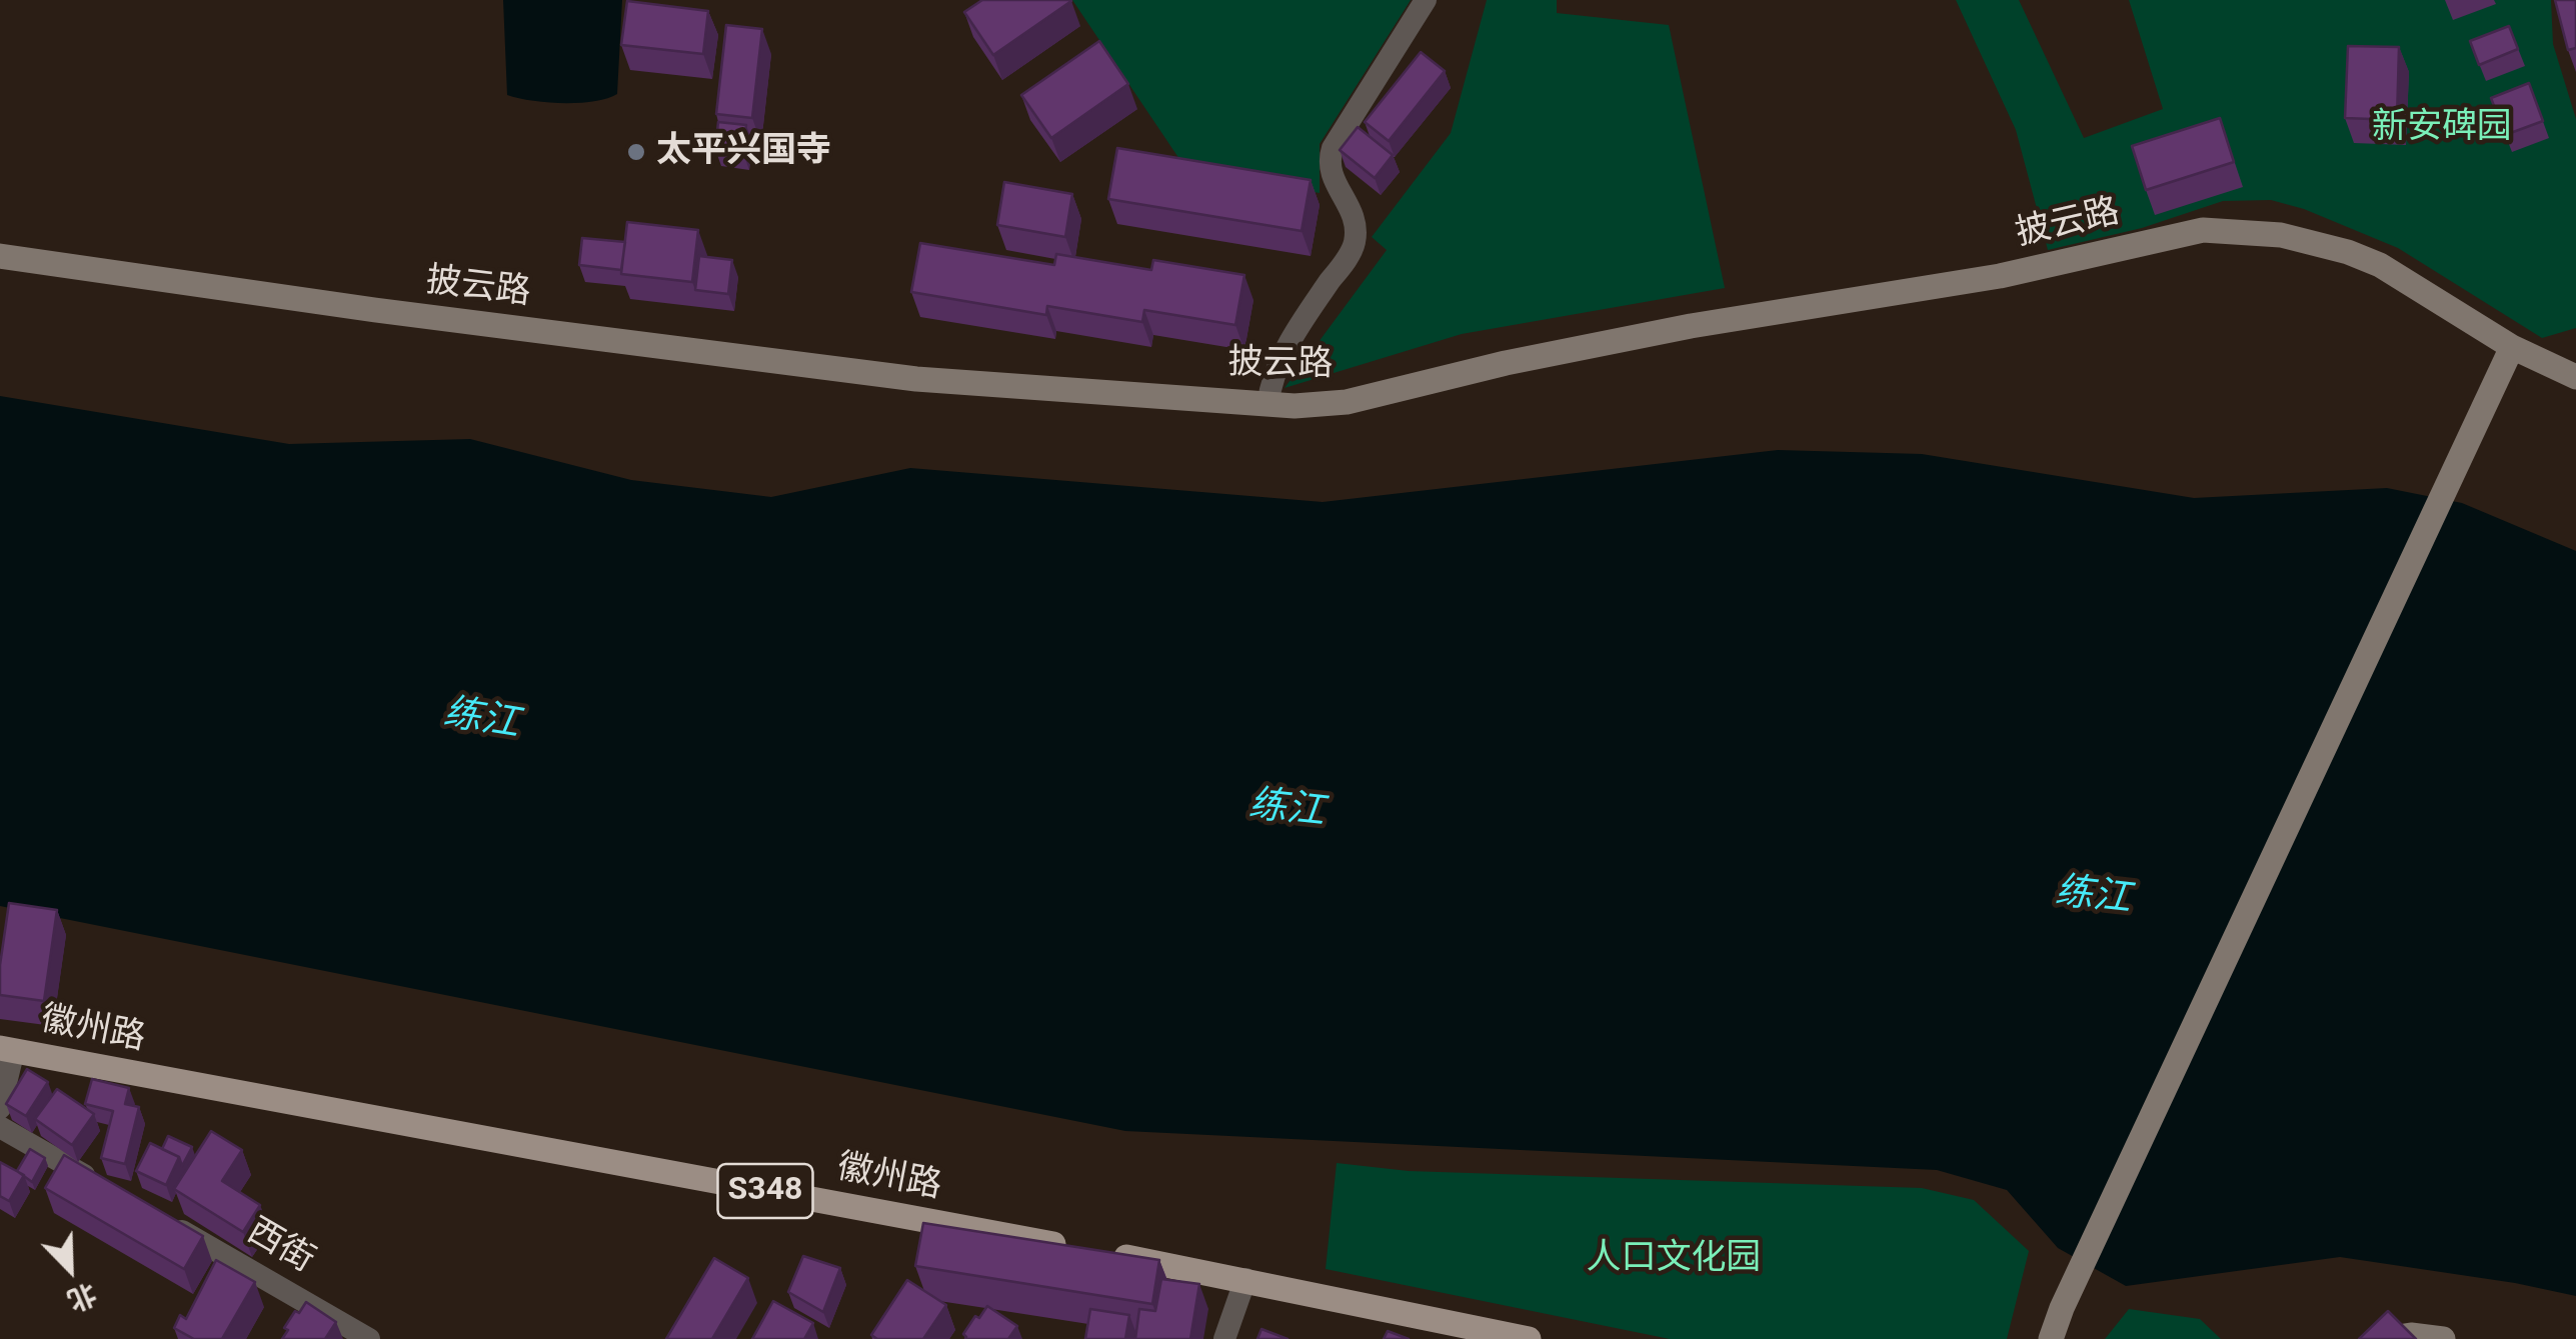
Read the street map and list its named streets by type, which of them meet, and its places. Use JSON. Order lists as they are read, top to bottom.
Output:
{
  "streets": {
    "main road": ["徽州路", "S348"],
    "street": ["披云路", "西街"]
  },
  "water": ["练江"],
  "parks": ["新安碑园", "人口文化园"],
  "places": ["太平兴国寺"],
  "north": "bottom right"
}
